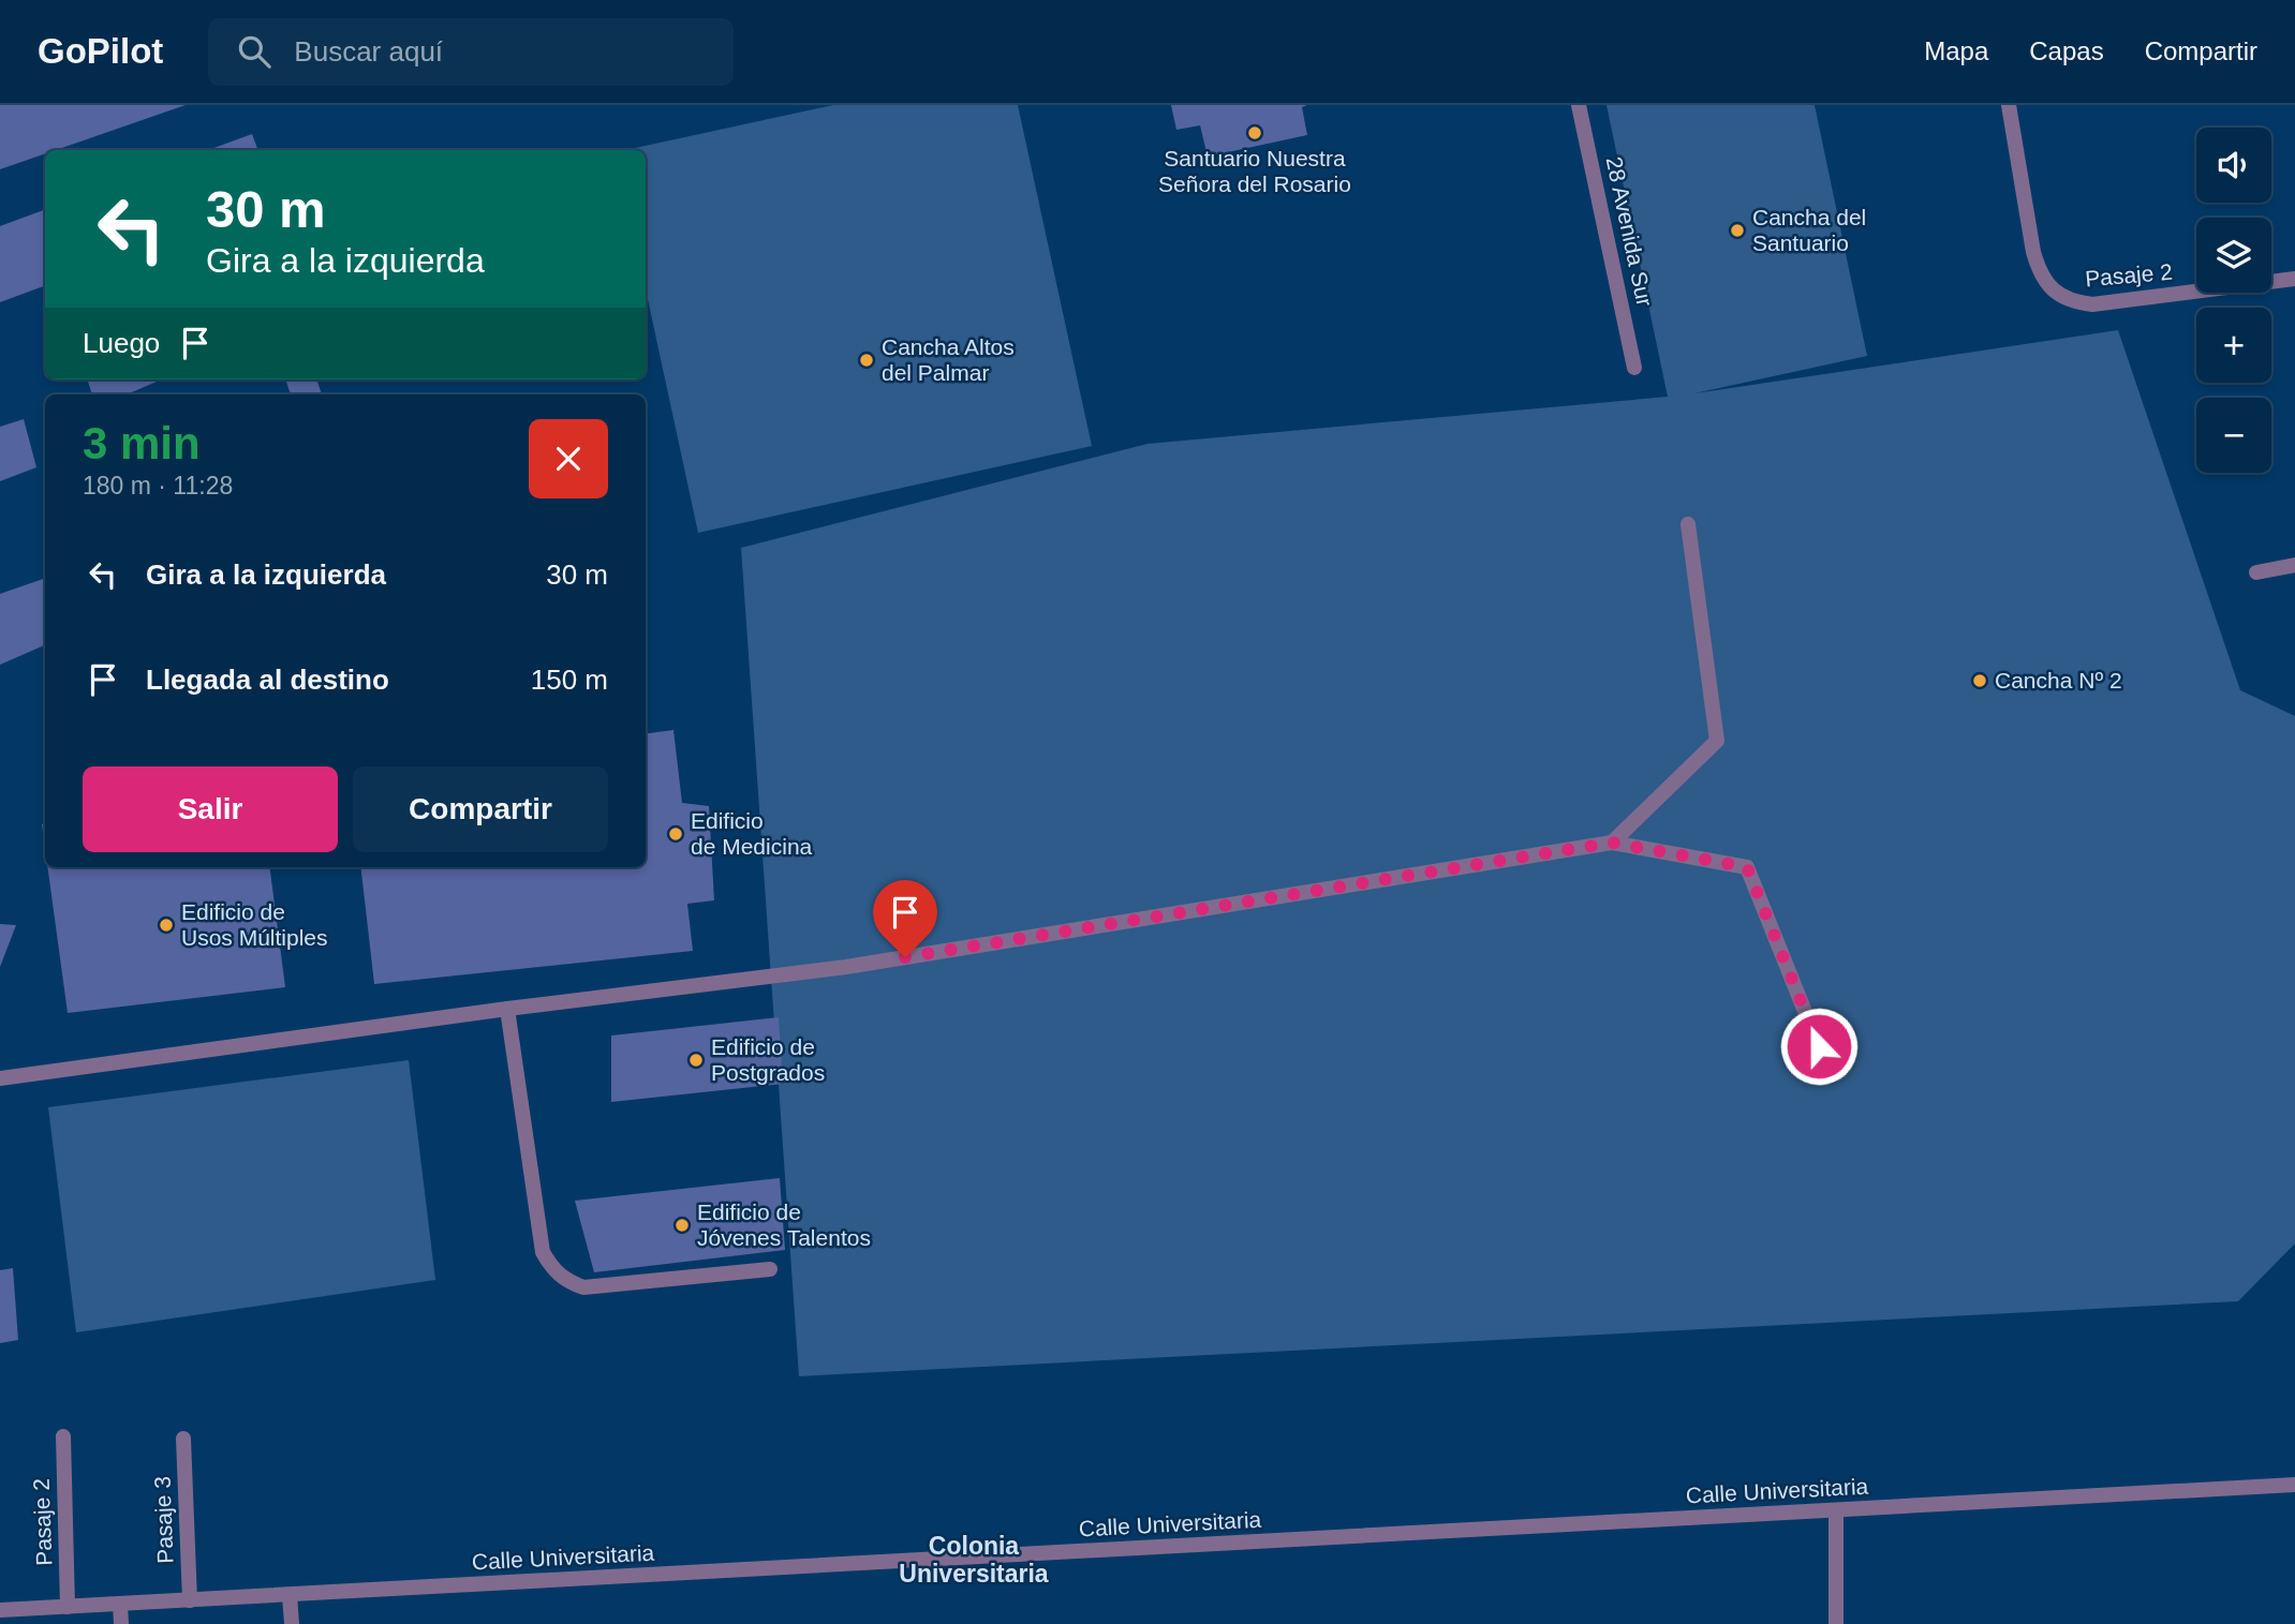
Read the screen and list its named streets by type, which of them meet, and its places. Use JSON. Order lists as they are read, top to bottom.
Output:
{
  "streets": {
    "street": [
      "28 Avenida Sur",
      "Pasaje 2",
      "Calle Universitaria",
      "Pasaje 3"
    ]
  },
  "crossings": [
    ["Pasaje 2", "Calle Universitaria"],
    ["Calle Universitaria", "Pasaje 3"]
  ],
  "districts": ["Colonia Universitaria"],
  "places": [
    "Santuario Nuestra Señora del Rosario",
    "Cancha del Santuario",
    "Cancha Altos del Palmar",
    "Cancha Nº 2",
    "Edificio de Medicina",
    "Edificio de Usos Múltiples",
    "Edificio de Postgrados",
    "Edificio de Jóvenes Talentos"
  ],
  "page": {
    "header": "GoPilot",
    "search": "Buscar aquí",
    "nav": ["Mapa", "Capas", "Compartir"],
    "map_buttons": ["+", "−"],
    "turn": ["30 m", "Gira a la izquierda"],
    "then": "Luego",
    "heading": ["3 min", "180 m · 11:28"],
    "list": [
      {
        "name": "Gira a la izquierda",
        "value": "30 m"
      },
      {
        "name": "Llegada al destino",
        "value": "150 m"
      }
    ],
    "buttons": ["Salir", "Compartir"]
  }
}
